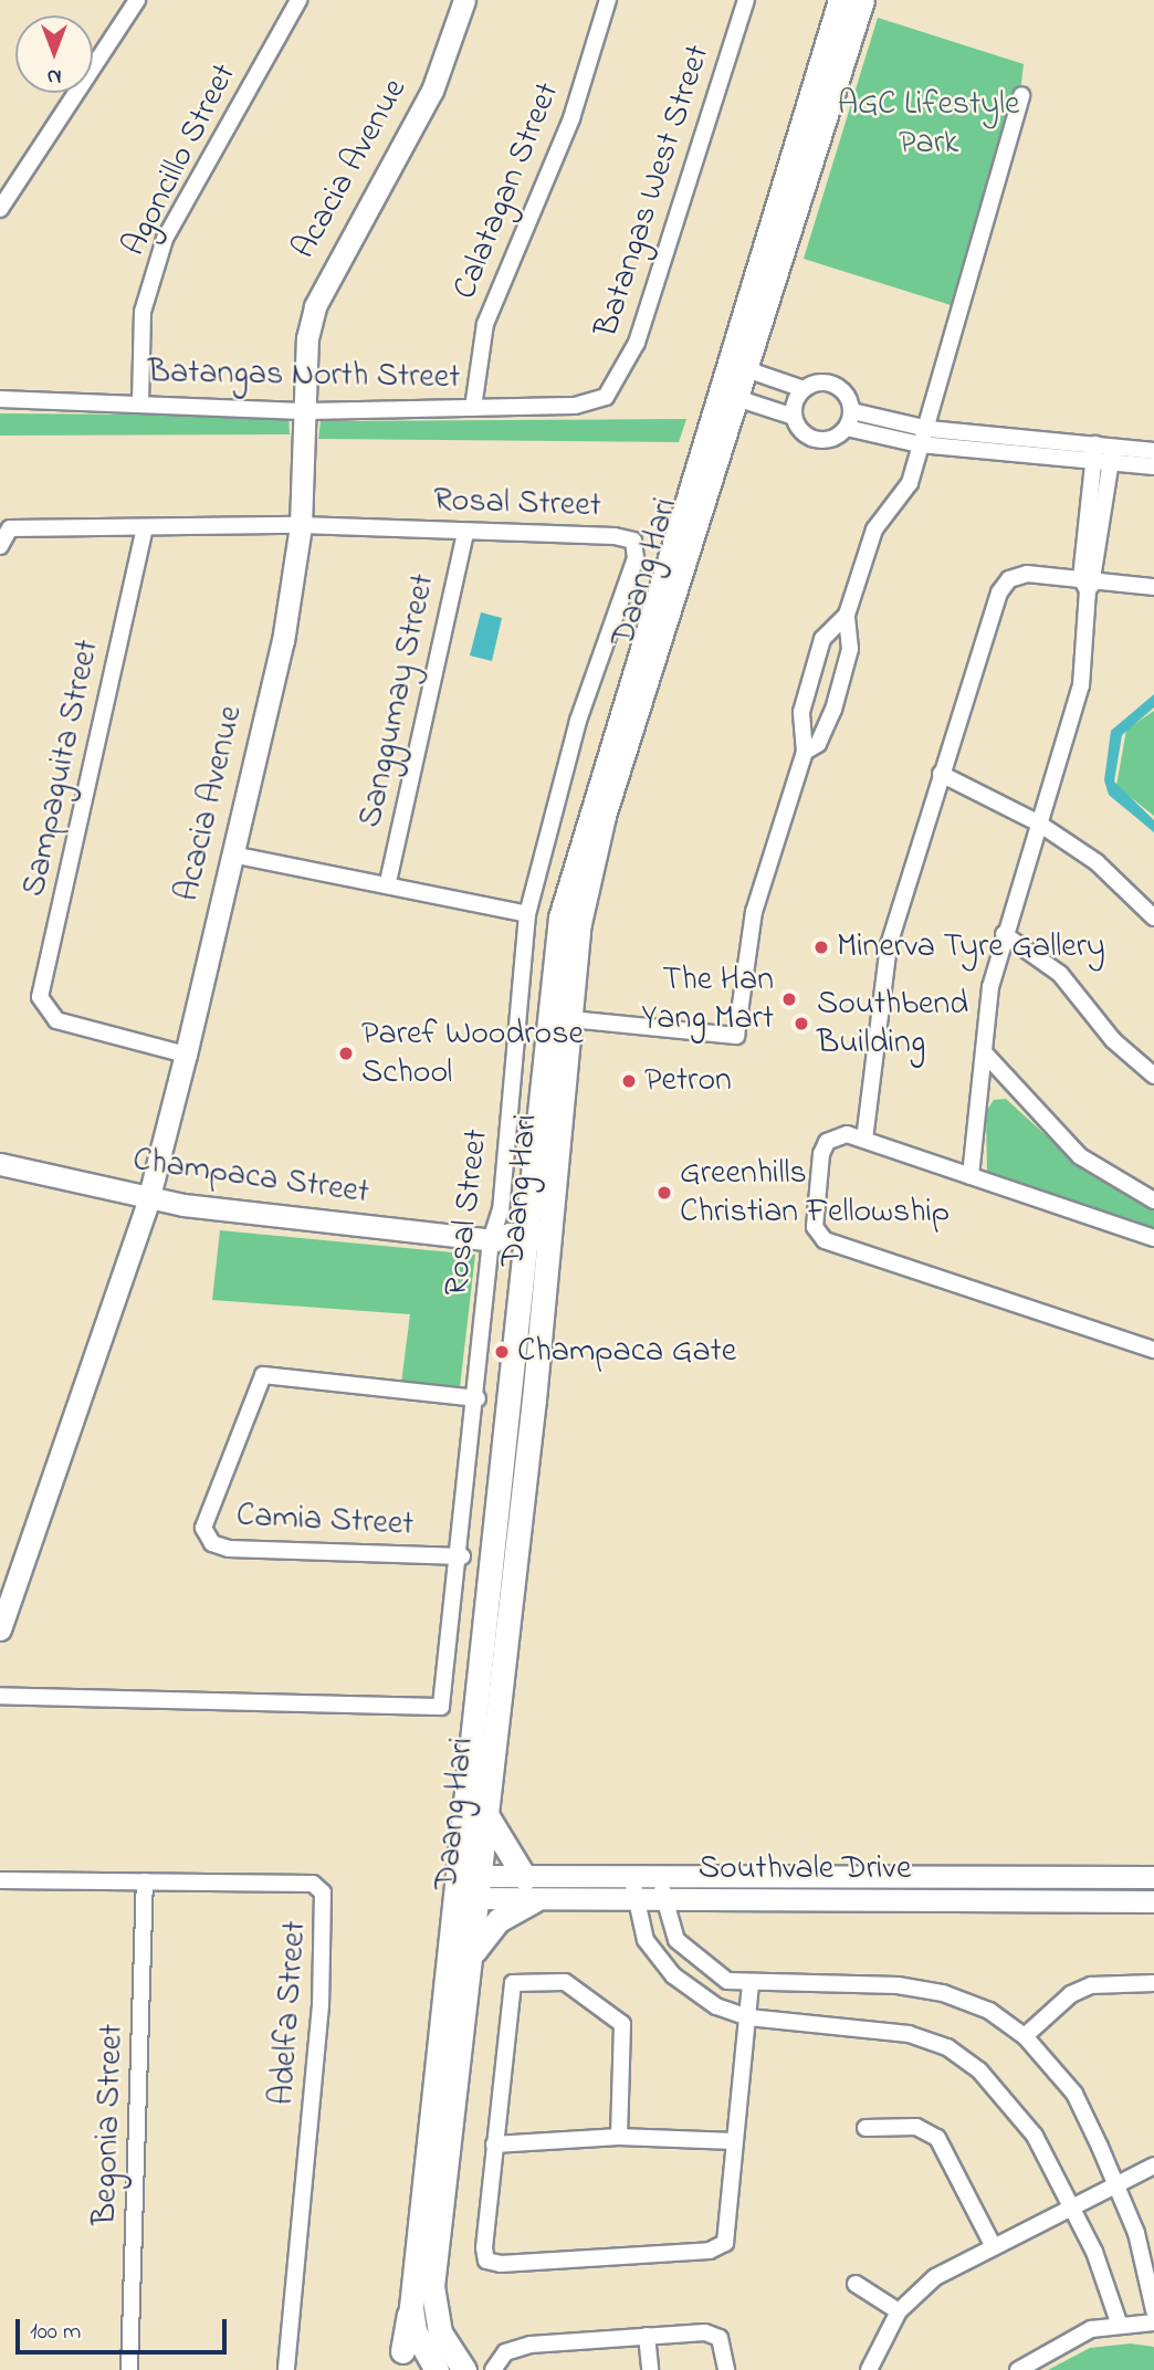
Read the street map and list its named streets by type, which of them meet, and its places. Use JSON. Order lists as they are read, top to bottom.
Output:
{
  "streets": {
    "main road": ["Daang Hari"],
    "street": [
      "Agoncillo Street",
      "Acacia Avenue",
      "Calatagan Street",
      "Batangas West Street",
      "Batangas North Street",
      "Rosal Street",
      "Sanggumay Street",
      "Sampaguita Street",
      "Champaca Street",
      "Camia Street",
      "Southvale Drive",
      "Adelfa Street",
      "Begonia Street"
    ]
  },
  "crossings": [
    ["Agoncillo Street", "Batangas North Street"],
    ["Acacia Avenue", "Batangas North Street"],
    ["Acacia Avenue", "Rosal Street"],
    ["Acacia Avenue", "Sampaguita Street"],
    ["Acacia Avenue", "Champaca Street"],
    ["Calatagan Street", "Batangas North Street"],
    ["Batangas West Street", "Batangas North Street"],
    ["Rosal Street", "Daang Hari"],
    ["Rosal Street", "Sanggumay Street"],
    ["Rosal Street", "Sampaguita Street"],
    ["Rosal Street", "Champaca Street"],
    ["Rosal Street", "Camia Street"],
    ["Daang Hari", "Champaca Street"],
    ["Daang Hari", "Southvale Drive"],
    ["Adelfa Street", "Begonia Street"]
  ],
  "parks": ["AGC Lifestyle Park"],
  "places": [
    "Minerva Tyre Gallery",
    "The Han Yang Mart",
    "Southbend Building",
    "Paref Woodrose School",
    "Petron",
    "Greenhills Christian Fellowship",
    "Champaca Gate"
  ],
  "scale_bar": "100 m",
  "north": "bottom"
}
